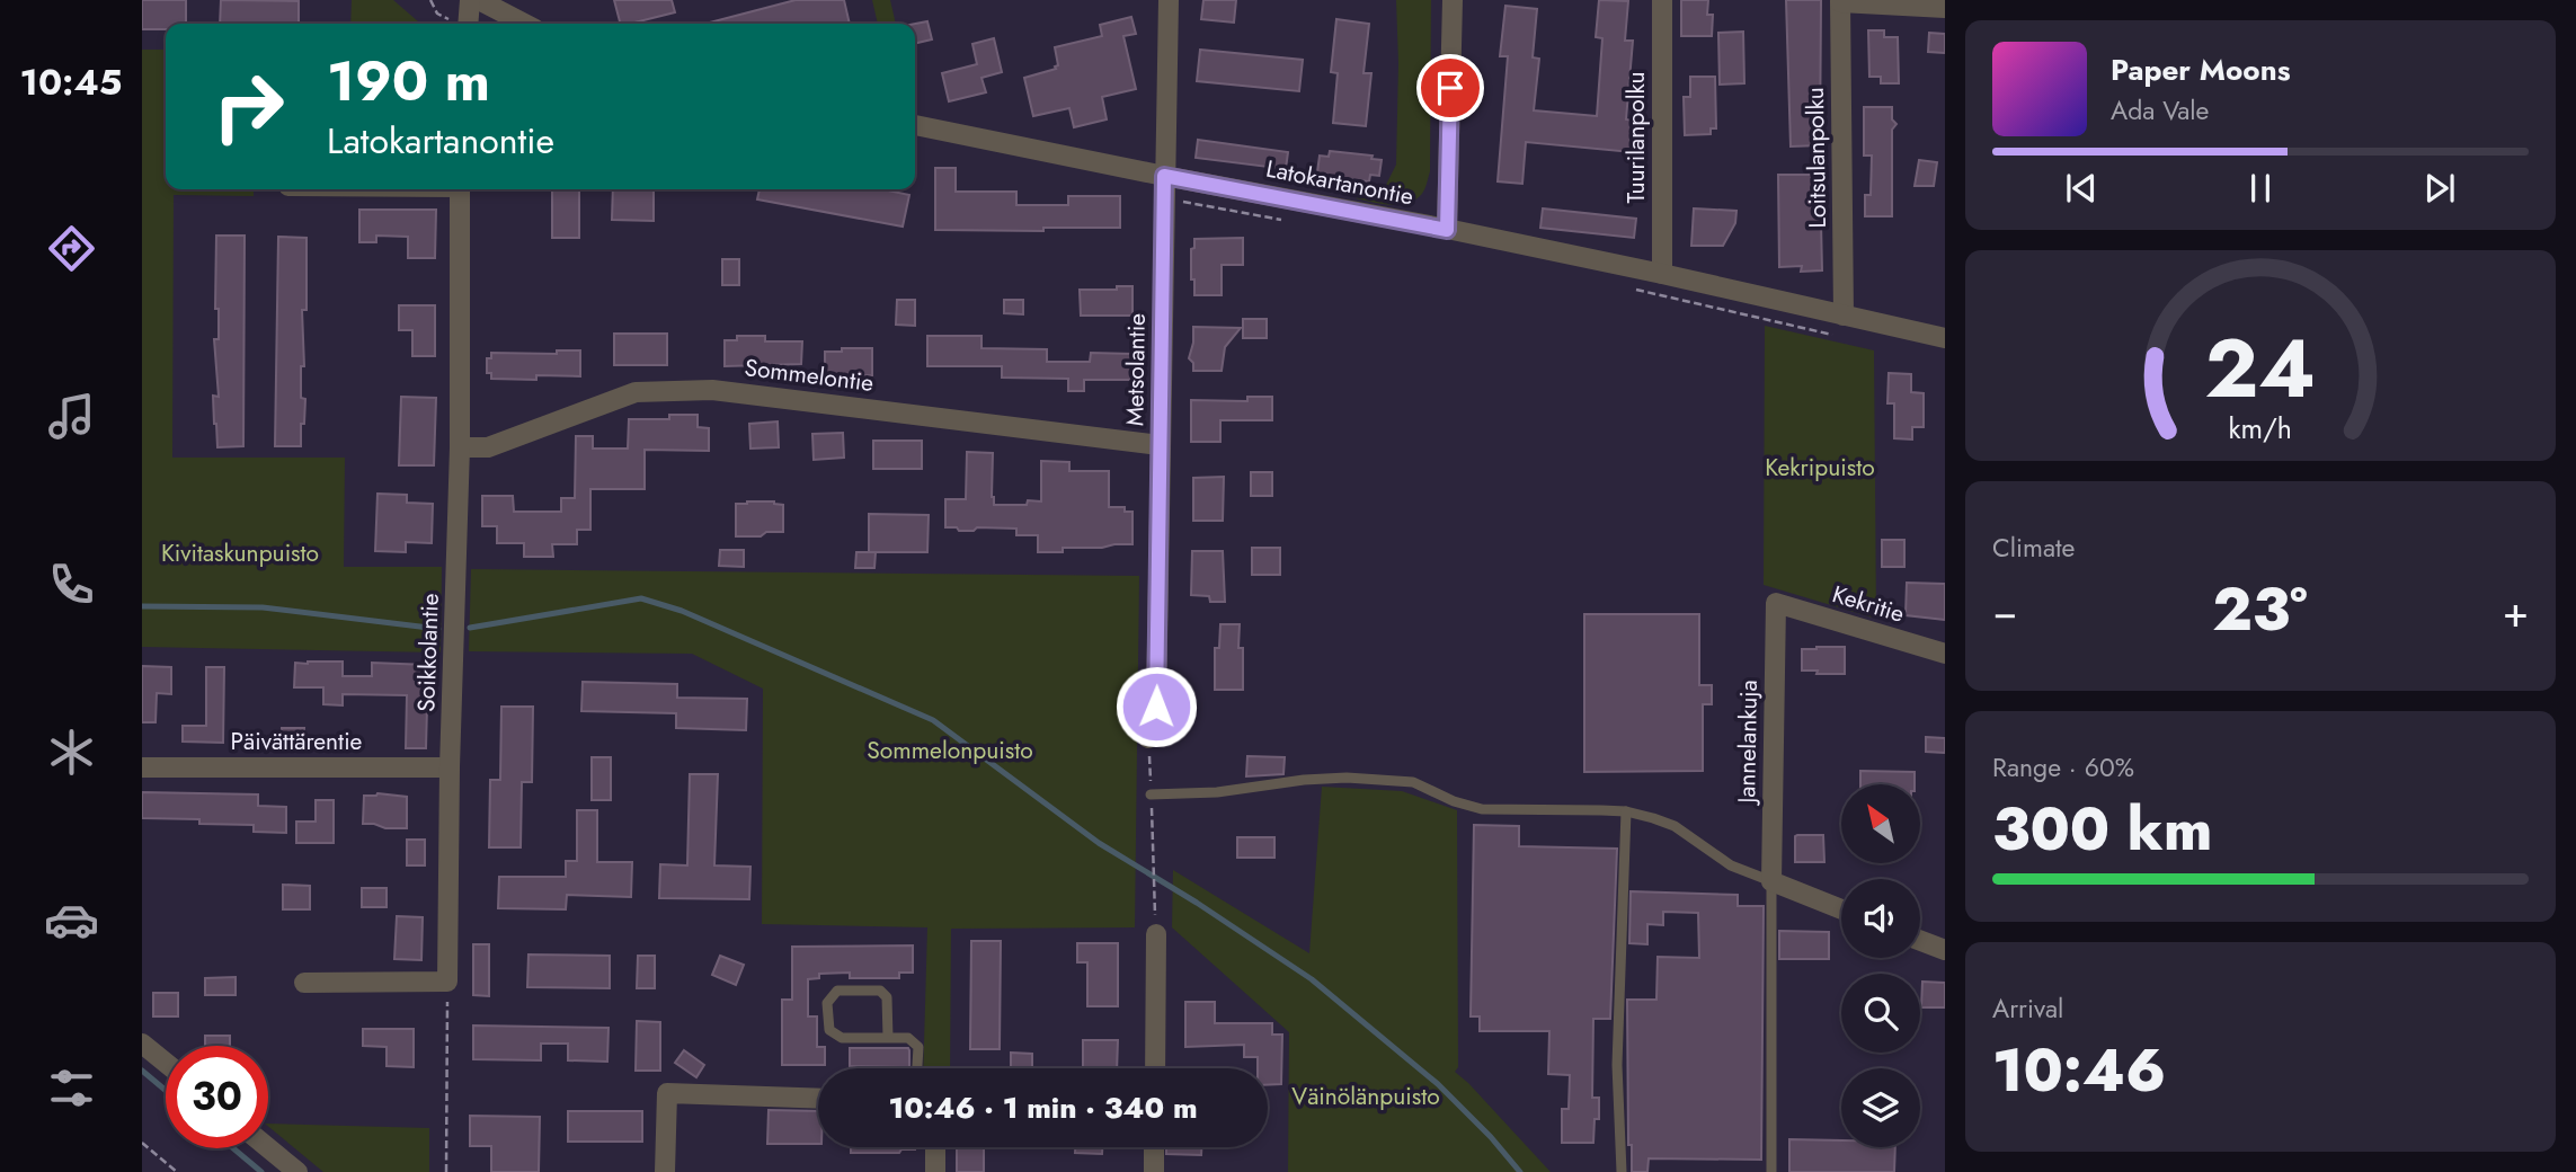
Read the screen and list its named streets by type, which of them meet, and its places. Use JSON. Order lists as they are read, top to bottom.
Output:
{
  "streets": {
    "street": [
      "Tuurilanpolku",
      "Loitsulanpolku",
      "Latokartanontie",
      "Metsolantie",
      "Sommelontie",
      "Kekritie",
      "Soikkolantie",
      "Päivättärentie",
      "Jannelankuja"
    ]
  },
  "crossings": [
    ["Tuurilanpolku", "Latokartanontie"],
    ["Loitsulanpolku", "Latokartanontie"],
    ["Latokartanontie", "Metsolantie"],
    ["Metsolantie", "Sommelontie"],
    ["Sommelontie", "Soikkolantie"],
    ["Kekritie", "Jannelankuja"],
    ["Soikkolantie", "Päivättärentie"]
  ],
  "parks": [
    "Kekripuisto",
    "Kivitaskunpuisto",
    "Sommelonpuisto",
    "Väinölänpuisto"
  ],
  "north": "top left",
  "page": {
    "tabs": "10:45",
    "turn": ["190 m", "Latokartanontie"],
    "song": ["Paper Moons", "Ada Vale"],
    "tile": [
      "Climate",
      ["Range · 60%", "300 km"],
      ["Arrival", "10:46"]
    ],
    "heat": ["−", "23°", "+"],
    "limit": "30",
    "trip": "10:46 · 1 min · 340 m",
    "gauge": ["24", "km/h"]
  }
}
